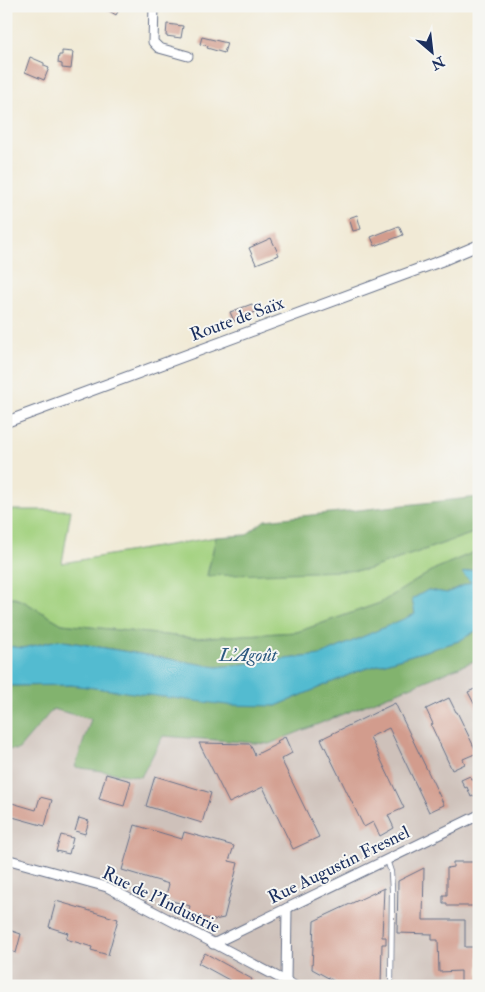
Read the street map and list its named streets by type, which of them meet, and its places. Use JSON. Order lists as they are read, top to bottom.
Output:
{
  "streets": {
    "street": ["Route de Saïx", "Rue Augustin Fresnel", "Rue de l'Industrie"]
  },
  "crossings": [
    ["Rue Augustin Fresnel", "Rue de l'Industrie"]
  ],
  "water": ["L'Agoût"],
  "north": "bottom right"
}
